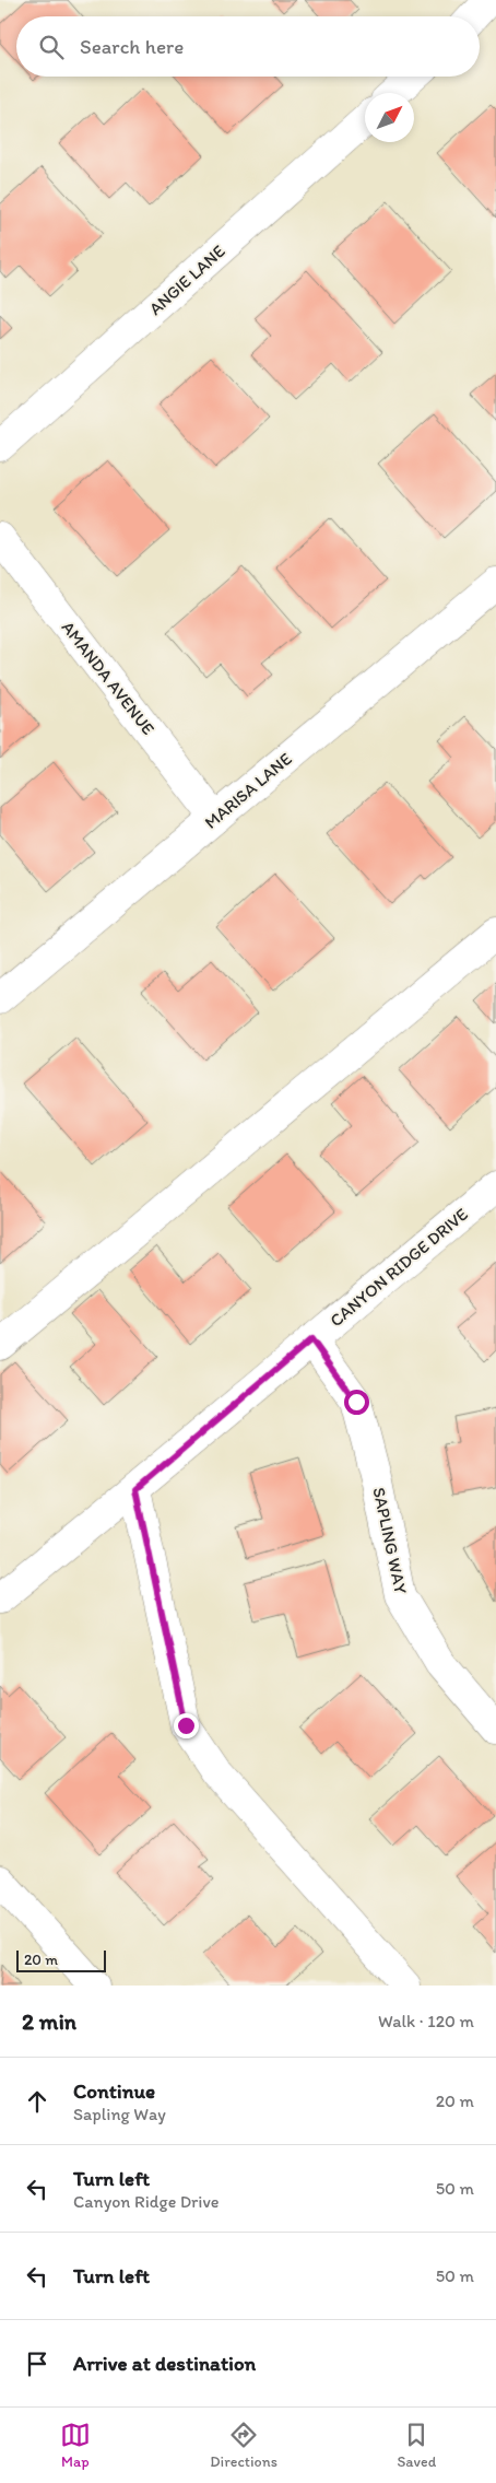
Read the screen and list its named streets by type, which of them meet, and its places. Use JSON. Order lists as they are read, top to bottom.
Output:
{
  "streets": {
    "street": [
      "ANGIE LANE",
      "AMANDA AVENUE",
      "MARISA LANE",
      "CANYON RIDGE DRIVE",
      "SAPLING WAY"
    ]
  },
  "crossings": [
    ["AMANDA AVENUE", "MARISA LANE"],
    ["CANYON RIDGE DRIVE", "SAPLING WAY"]
  ],
  "scale_bar": "20 m",
  "north": "top right",
  "page": {
    "search": "Search here",
    "scale": "20 m",
    "heading": ["2 min", "Walk · 120 m"],
    "list": [
      ["Continue", "Sapling Way", "20 m"],
      ["Turn left", "Canyon Ridge Drive", "50 m"],
      ["Turn left", "50 m"],
      "Arrive at destination"
    ],
    "nav": ["Map", "Directions", "Saved"]
  }
}
